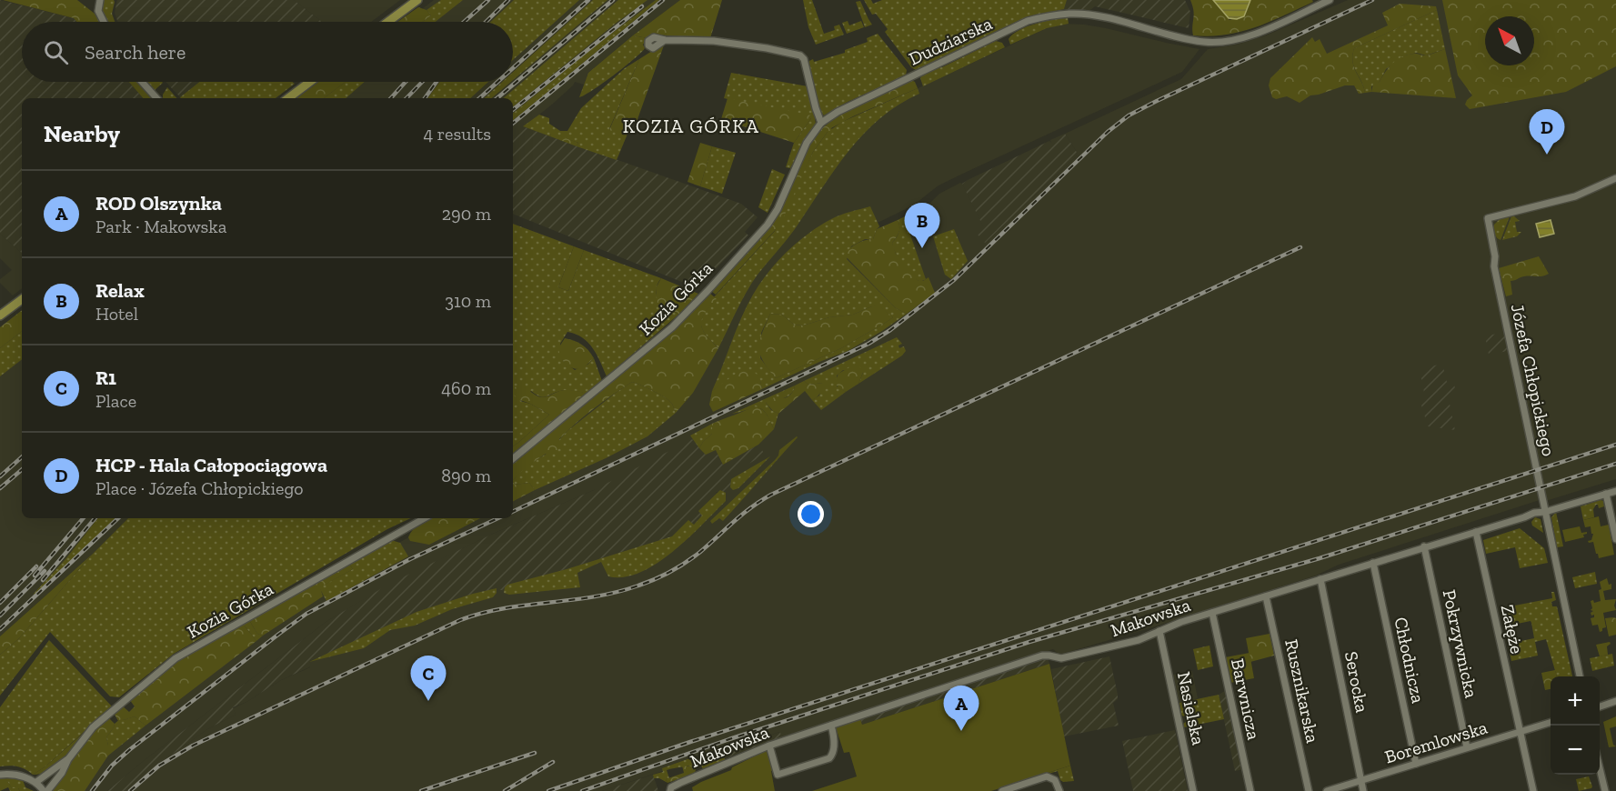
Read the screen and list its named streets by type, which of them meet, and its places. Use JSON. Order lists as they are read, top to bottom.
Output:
{
  "streets": {
    "street": [
      "Dudziarska",
      "Kozia Górka",
      "Józefa Chłopickiego",
      "Makowska",
      "Załęże",
      "Pokrzywnicka",
      "Chłodnicza",
      "Serocka",
      "Rusznikarska",
      "Barwnicza",
      "Nasielska",
      "Boremlowska"
    ]
  },
  "crossings": [
    ["Dudziarska", "Kozia Górka"],
    ["Józefa Chłopickiego", "Makowska"],
    ["Makowska", "Załęże"],
    ["Makowska", "Pokrzywnicka"],
    ["Makowska", "Chłodnicza"],
    ["Makowska", "Serocka"],
    ["Makowska", "Rusznikarska"],
    ["Makowska", "Barwnicza"],
    ["Makowska", "Nasielska"],
    ["Załęże", "Boremlowska"],
    ["Pokrzywnicka", "Boremlowska"],
    ["Chłodnicza", "Boremlowska"],
    ["Serocka", "Boremlowska"]
  ],
  "districts": ["KOZIA GÓRKA"],
  "north": "top left",
  "page": {
    "search": "Search here",
    "heading": ["Nearby", "4 results"],
    "pins": [
      "D",
      "B",
      "C",
      "A"
    ],
    "list": [
      {
        "mark": "A",
        "name": "ROD Olszynka",
        "note": "Park · Makowska",
        "value": "290 m"
      },
      {
        "mark": "B",
        "name": "Relax",
        "note": "Hotel",
        "value": "310 m"
      },
      {
        "mark": "C",
        "name": "R1",
        "note": "Place",
        "value": "460 m"
      },
      {
        "mark": "D",
        "name": "HCP - Hala Całopociągowa",
        "note": "Place · Józefa Chłopickiego",
        "value": "890 m"
      }
    ],
    "map_buttons": ["+", "−"]
  }
}
